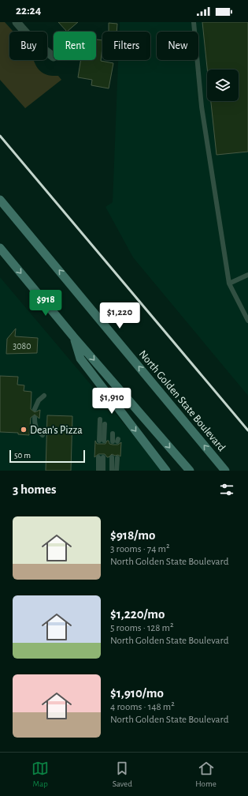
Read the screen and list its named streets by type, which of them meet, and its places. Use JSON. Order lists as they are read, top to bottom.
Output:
{
  "streets": {
    "main road": ["North Golden State Boulevard"]
  },
  "places": ["Dean's Pizza"],
  "house_numbers": ["3080"],
  "scale_bar": "50 m",
  "page": {
    "status": "22:24",
    "chip": [
      "Buy",
      "Rent",
      "Filters",
      "New"
    ],
    "price": ["$918", "$1,220", "$1,910"],
    "scale": "50 m",
    "heading": "3 homes",
    "list": [
      {
        "name": "$918/mo",
        "note": "3 rooms · 74 m² · North Golden State Boulevard"
      },
      {
        "name": "$1,220/mo",
        "note": "5 rooms · 128 m² · North Golden State Boulevard"
      },
      {
        "name": "$1,910/mo",
        "note": "4 rooms · 148 m² · North Golden State Boulevard"
      }
    ],
    "tabs": ["Map", "Saved", "Home"]
  }
}
